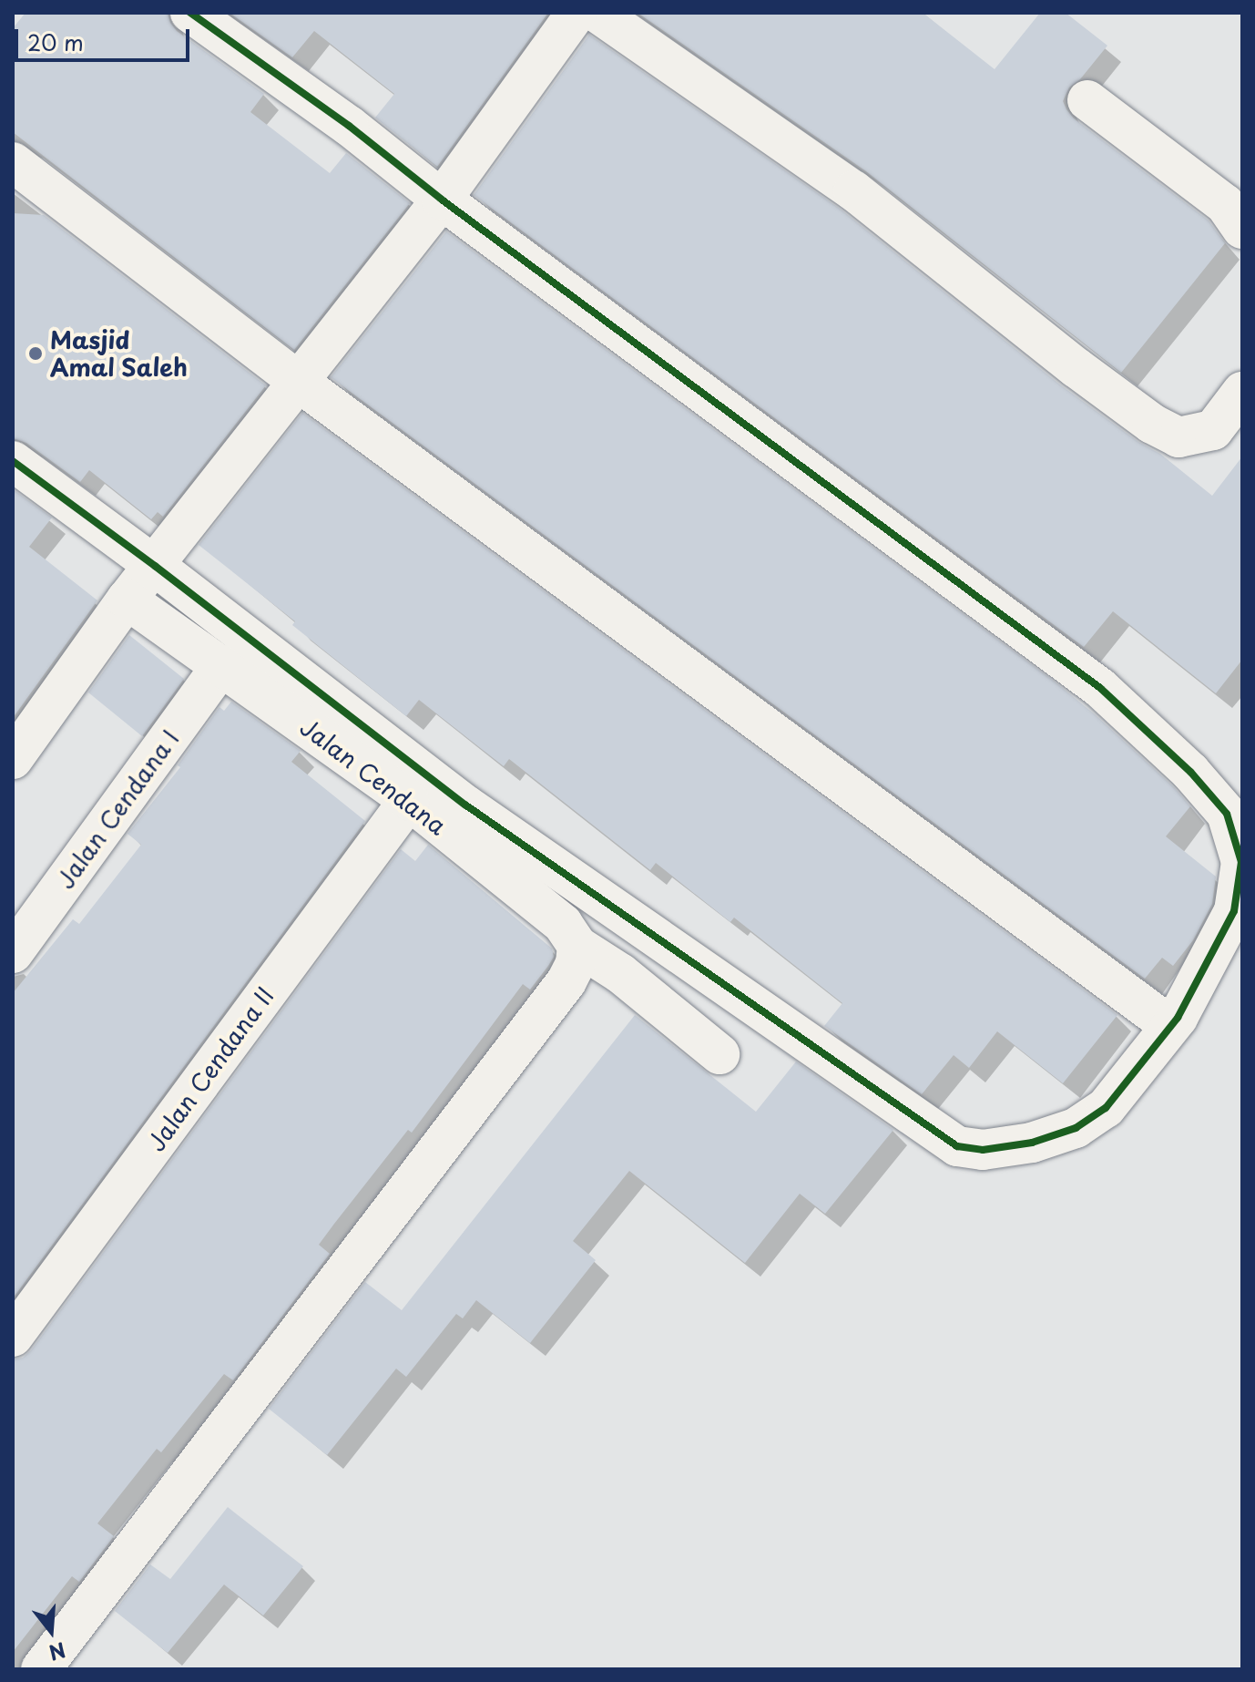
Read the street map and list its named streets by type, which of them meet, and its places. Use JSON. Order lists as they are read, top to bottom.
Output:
{
  "streets": {
    "street": ["Jalan Cendana", "Jalan Cendana I", "Jalan Cendana II"]
  },
  "crossings": [
    ["Jalan Cendana", "Jalan Cendana I"],
    ["Jalan Cendana", "Jalan Cendana II"]
  ],
  "places": ["Masjid Amal Saleh"],
  "scale_bar": "20 m",
  "north": "bottom"
}
